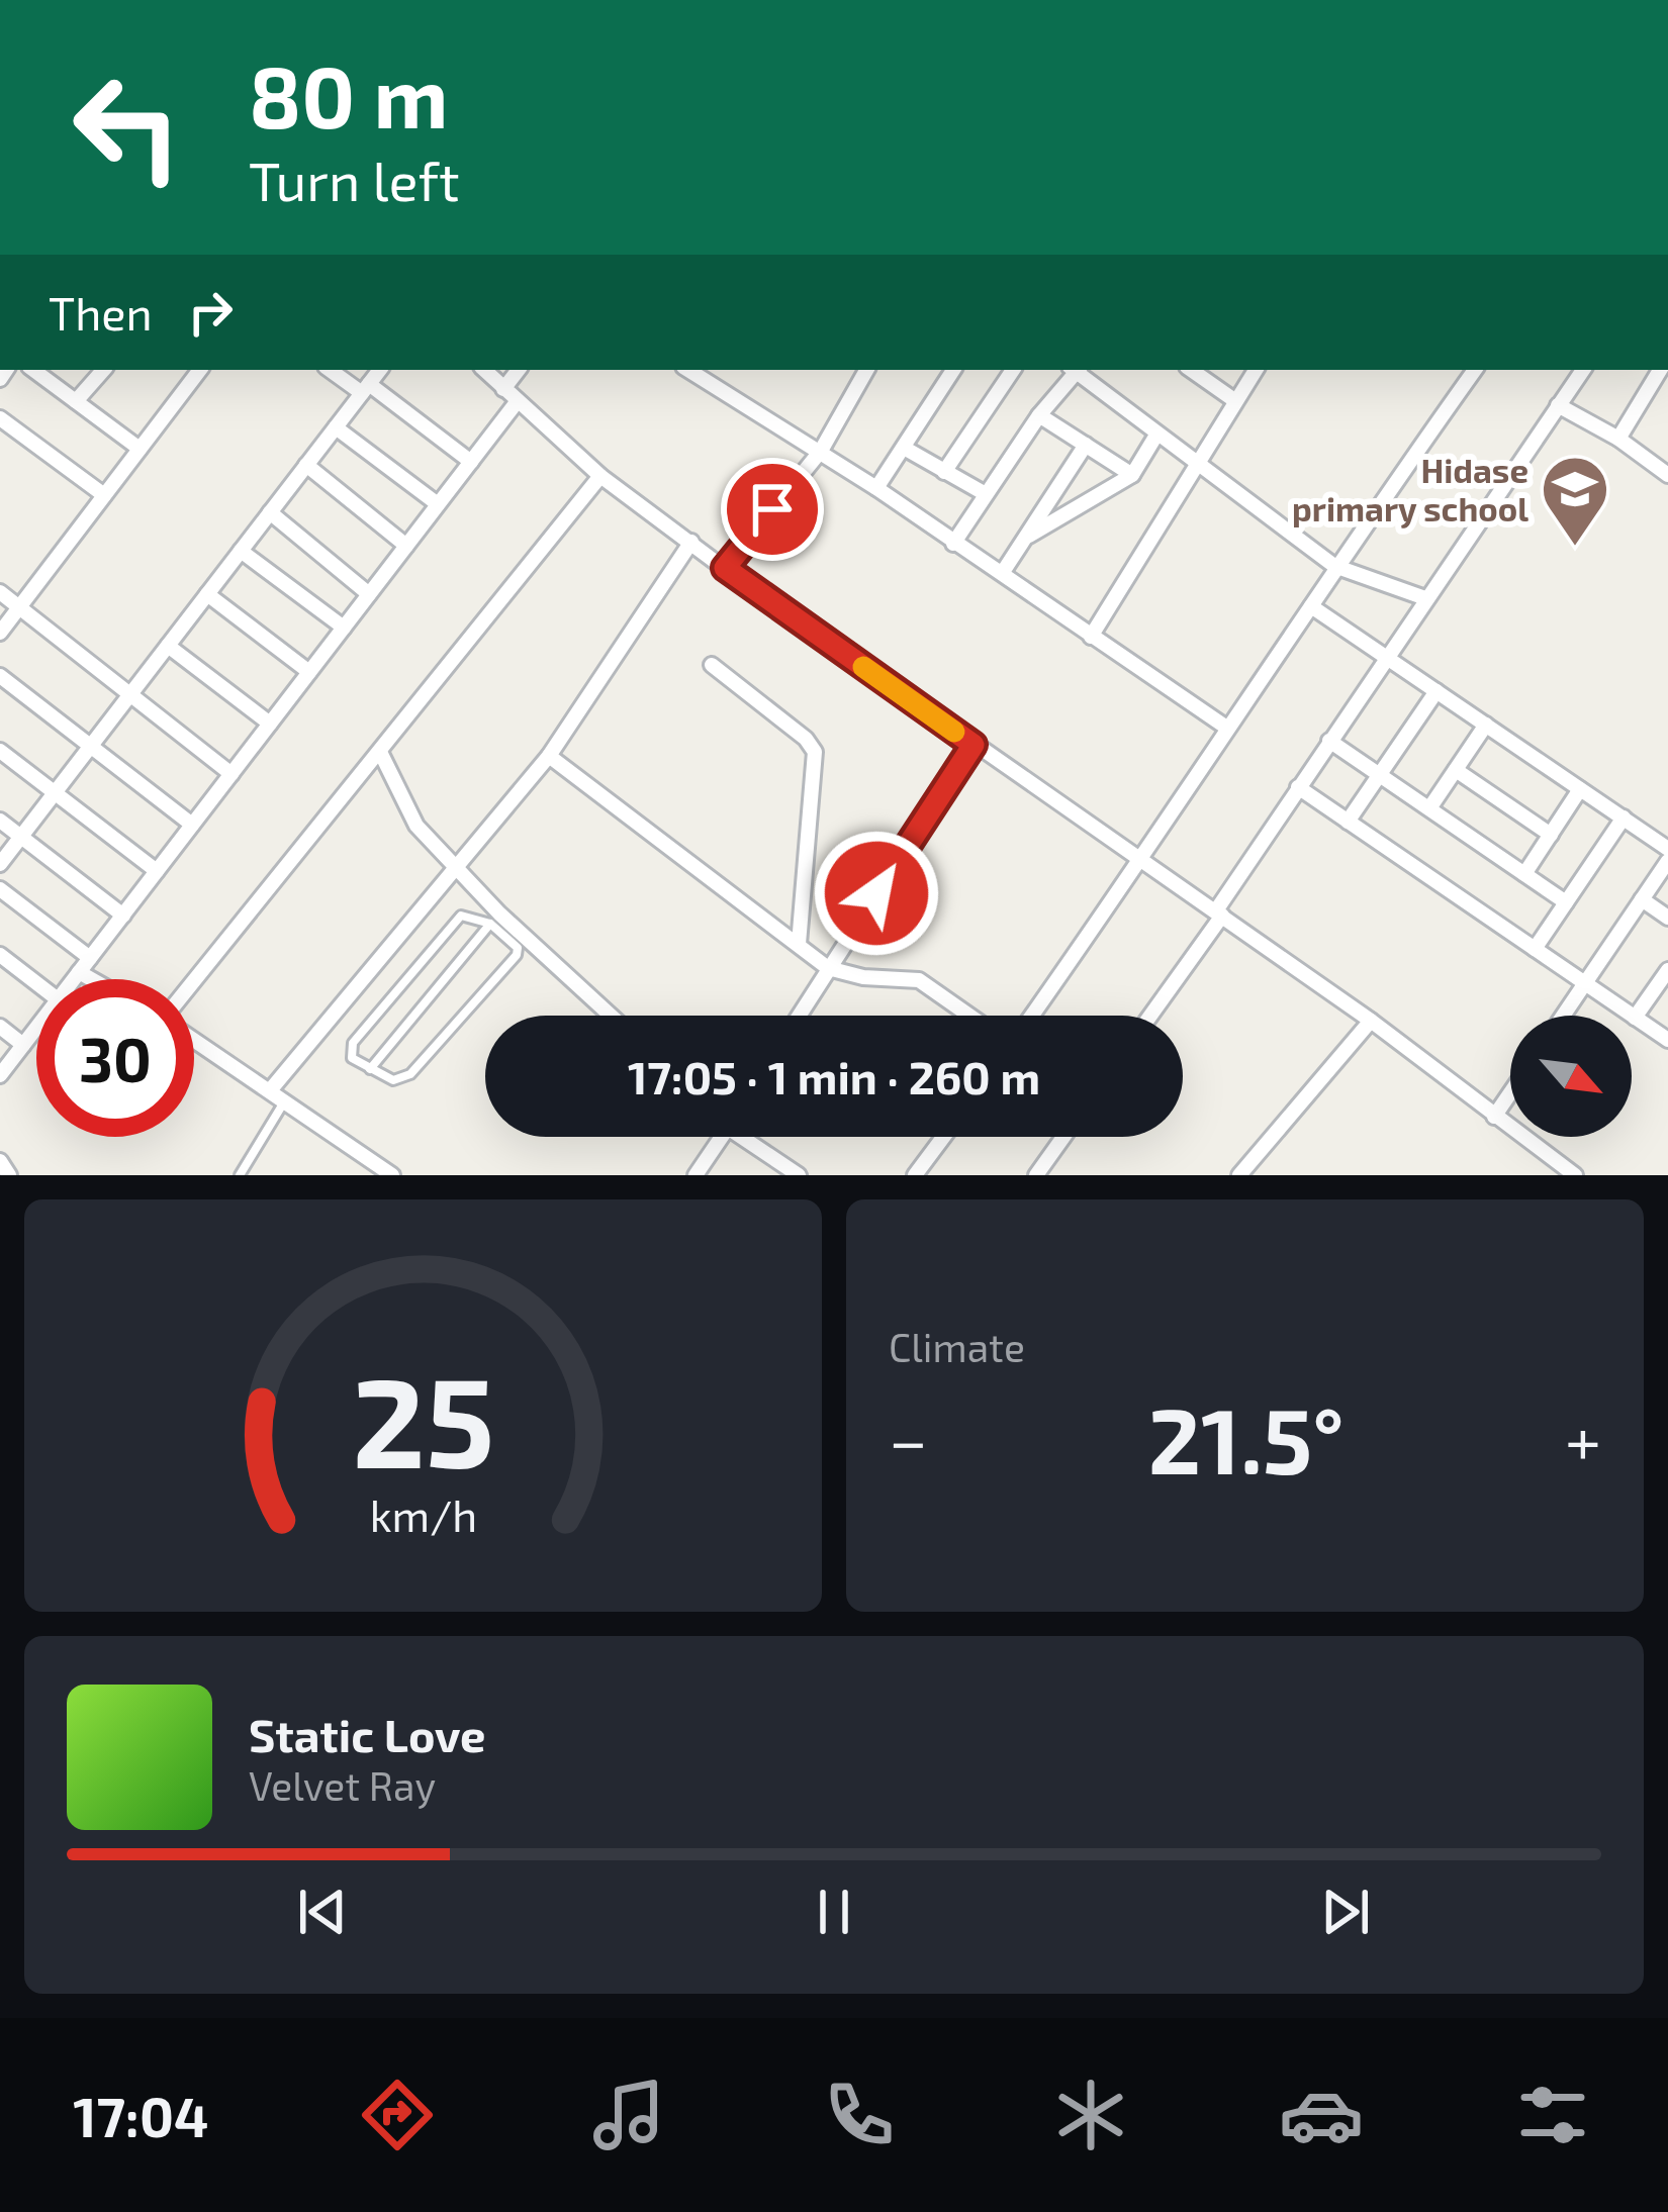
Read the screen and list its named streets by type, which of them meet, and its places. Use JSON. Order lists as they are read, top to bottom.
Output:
{
  "places": {
    "school or university": ["Hidase primary school"]
  },
  "north": "bottom right",
  "page": {
    "turn": ["80 m", "Turn left"],
    "then": "Then",
    "limit": "30",
    "trip": "17:05 · 1 min · 260 m",
    "tile": "Climate",
    "heat": ["−", "21.5°", "+"],
    "song": ["Static Love", "Velvet Ray"],
    "tabs": "17:04",
    "gauge": ["25", "km/h"]
  }
}
